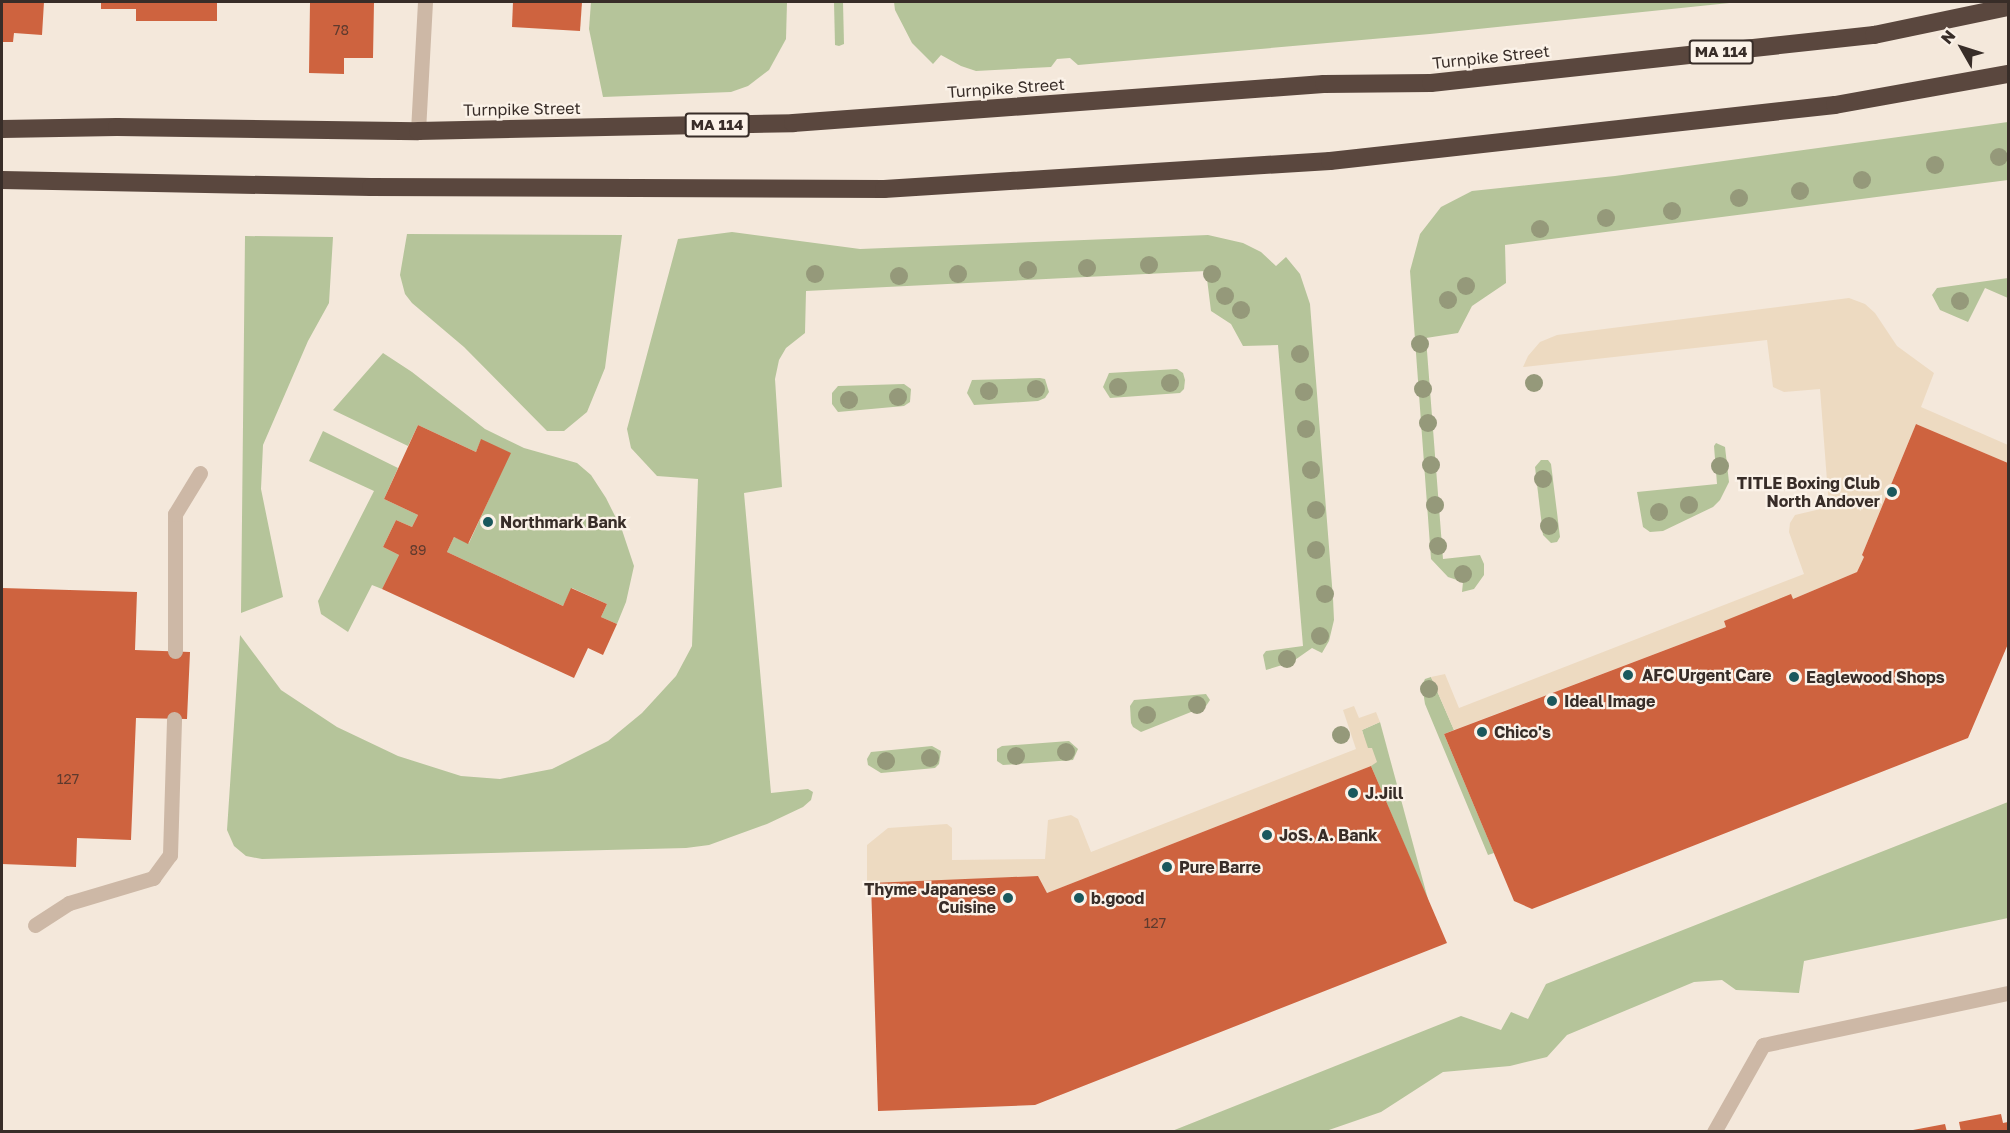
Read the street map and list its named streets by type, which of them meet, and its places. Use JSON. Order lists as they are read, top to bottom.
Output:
{
  "streets": {
    "highway": ["MA 114", "Turnpike Street"]
  },
  "places": [
    "TITLE Boxing Club North Andover",
    "Northmark Bank",
    "AFC Urgent Care",
    "Eaglewood Shops",
    "Ideal Image",
    "Chico's",
    "J.Jill",
    "JoS. A. Bank",
    "Pure Barre",
    "Thyme Japanese Cuisine",
    "b.good"
  ],
  "house_numbers": [
    "78",
    "89",
    "127",
    "127"
  ],
  "north": "top left"
}
